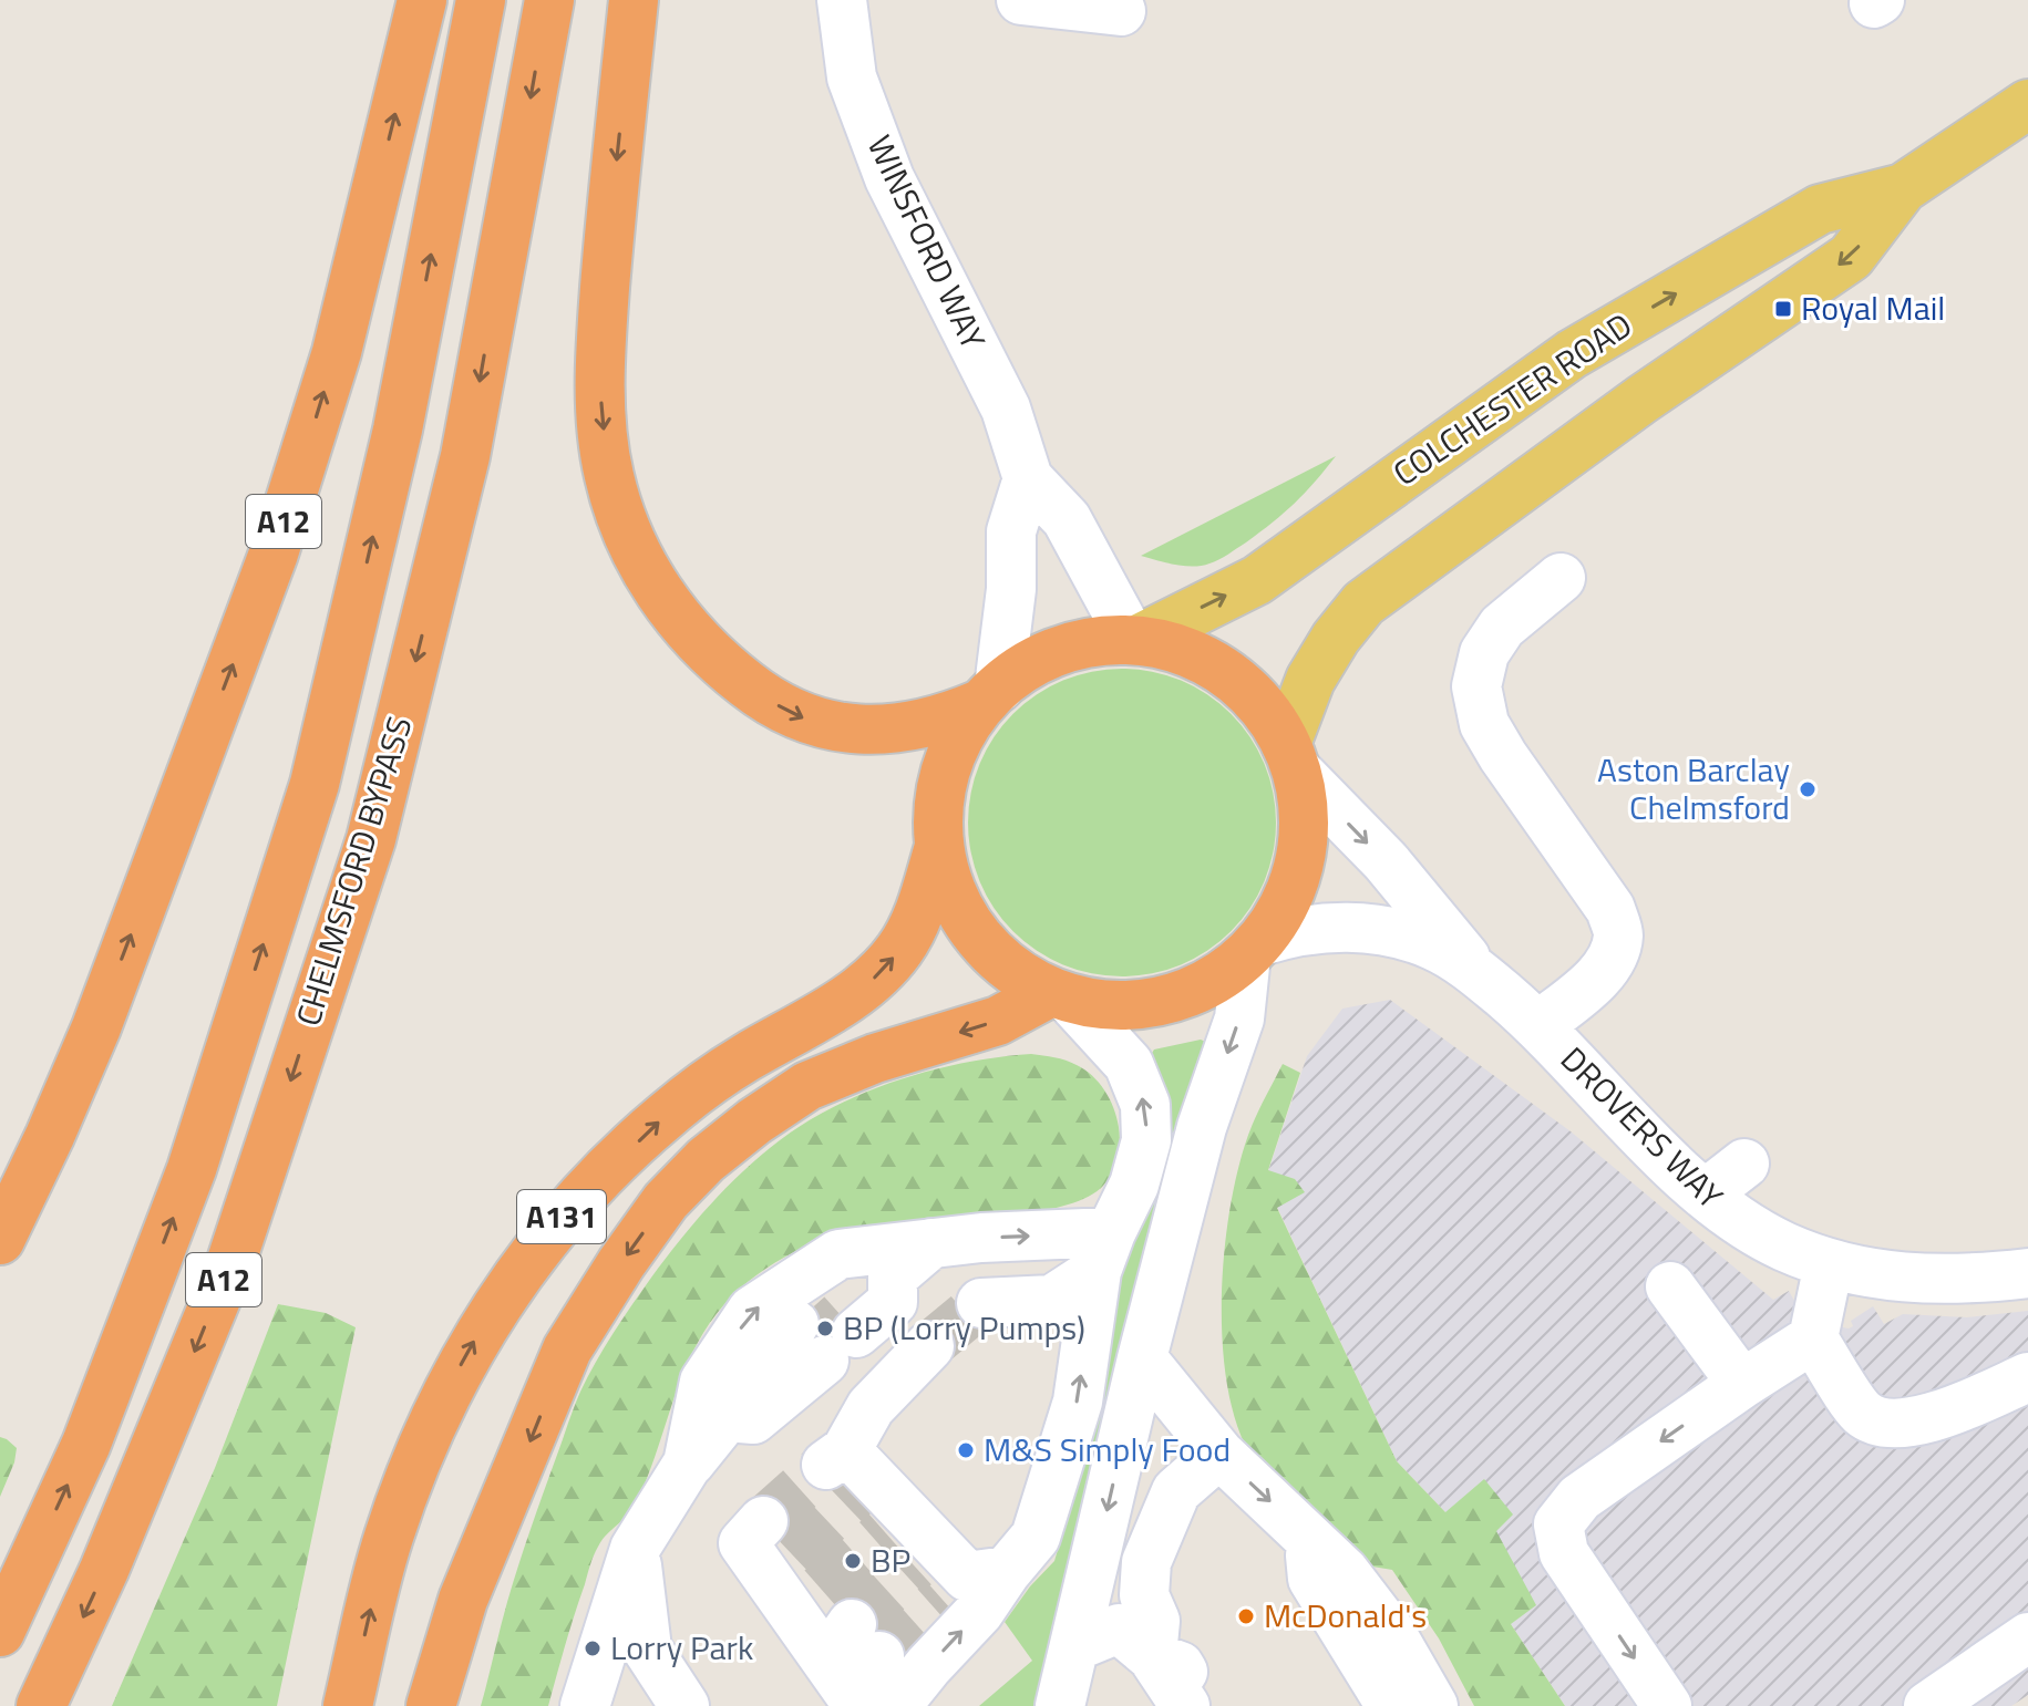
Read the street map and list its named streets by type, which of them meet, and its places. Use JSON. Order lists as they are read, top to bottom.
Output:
{
  "streets": {
    "highway": ["A12", "CHELMSFORD BYPASS", "A131"],
    "main road": ["COLCHESTER ROAD"],
    "street": ["WINSFORD WAY", "DROVERS WAY"]
  },
  "crossings": [
    ["WINSFORD WAY", "COLCHESTER ROAD"],
    ["COLCHESTER ROAD", "DROVERS WAY"]
  ],
  "places": {
    "transit": ["Royal Mail"],
    "other": [
      "Aston Barclay Chelmsford",
      "BP (Lorry Pumps)",
      "M&S Simply Food",
      "BP",
      "McDonald's",
      "Lorry Park"
    ]
  }
}
